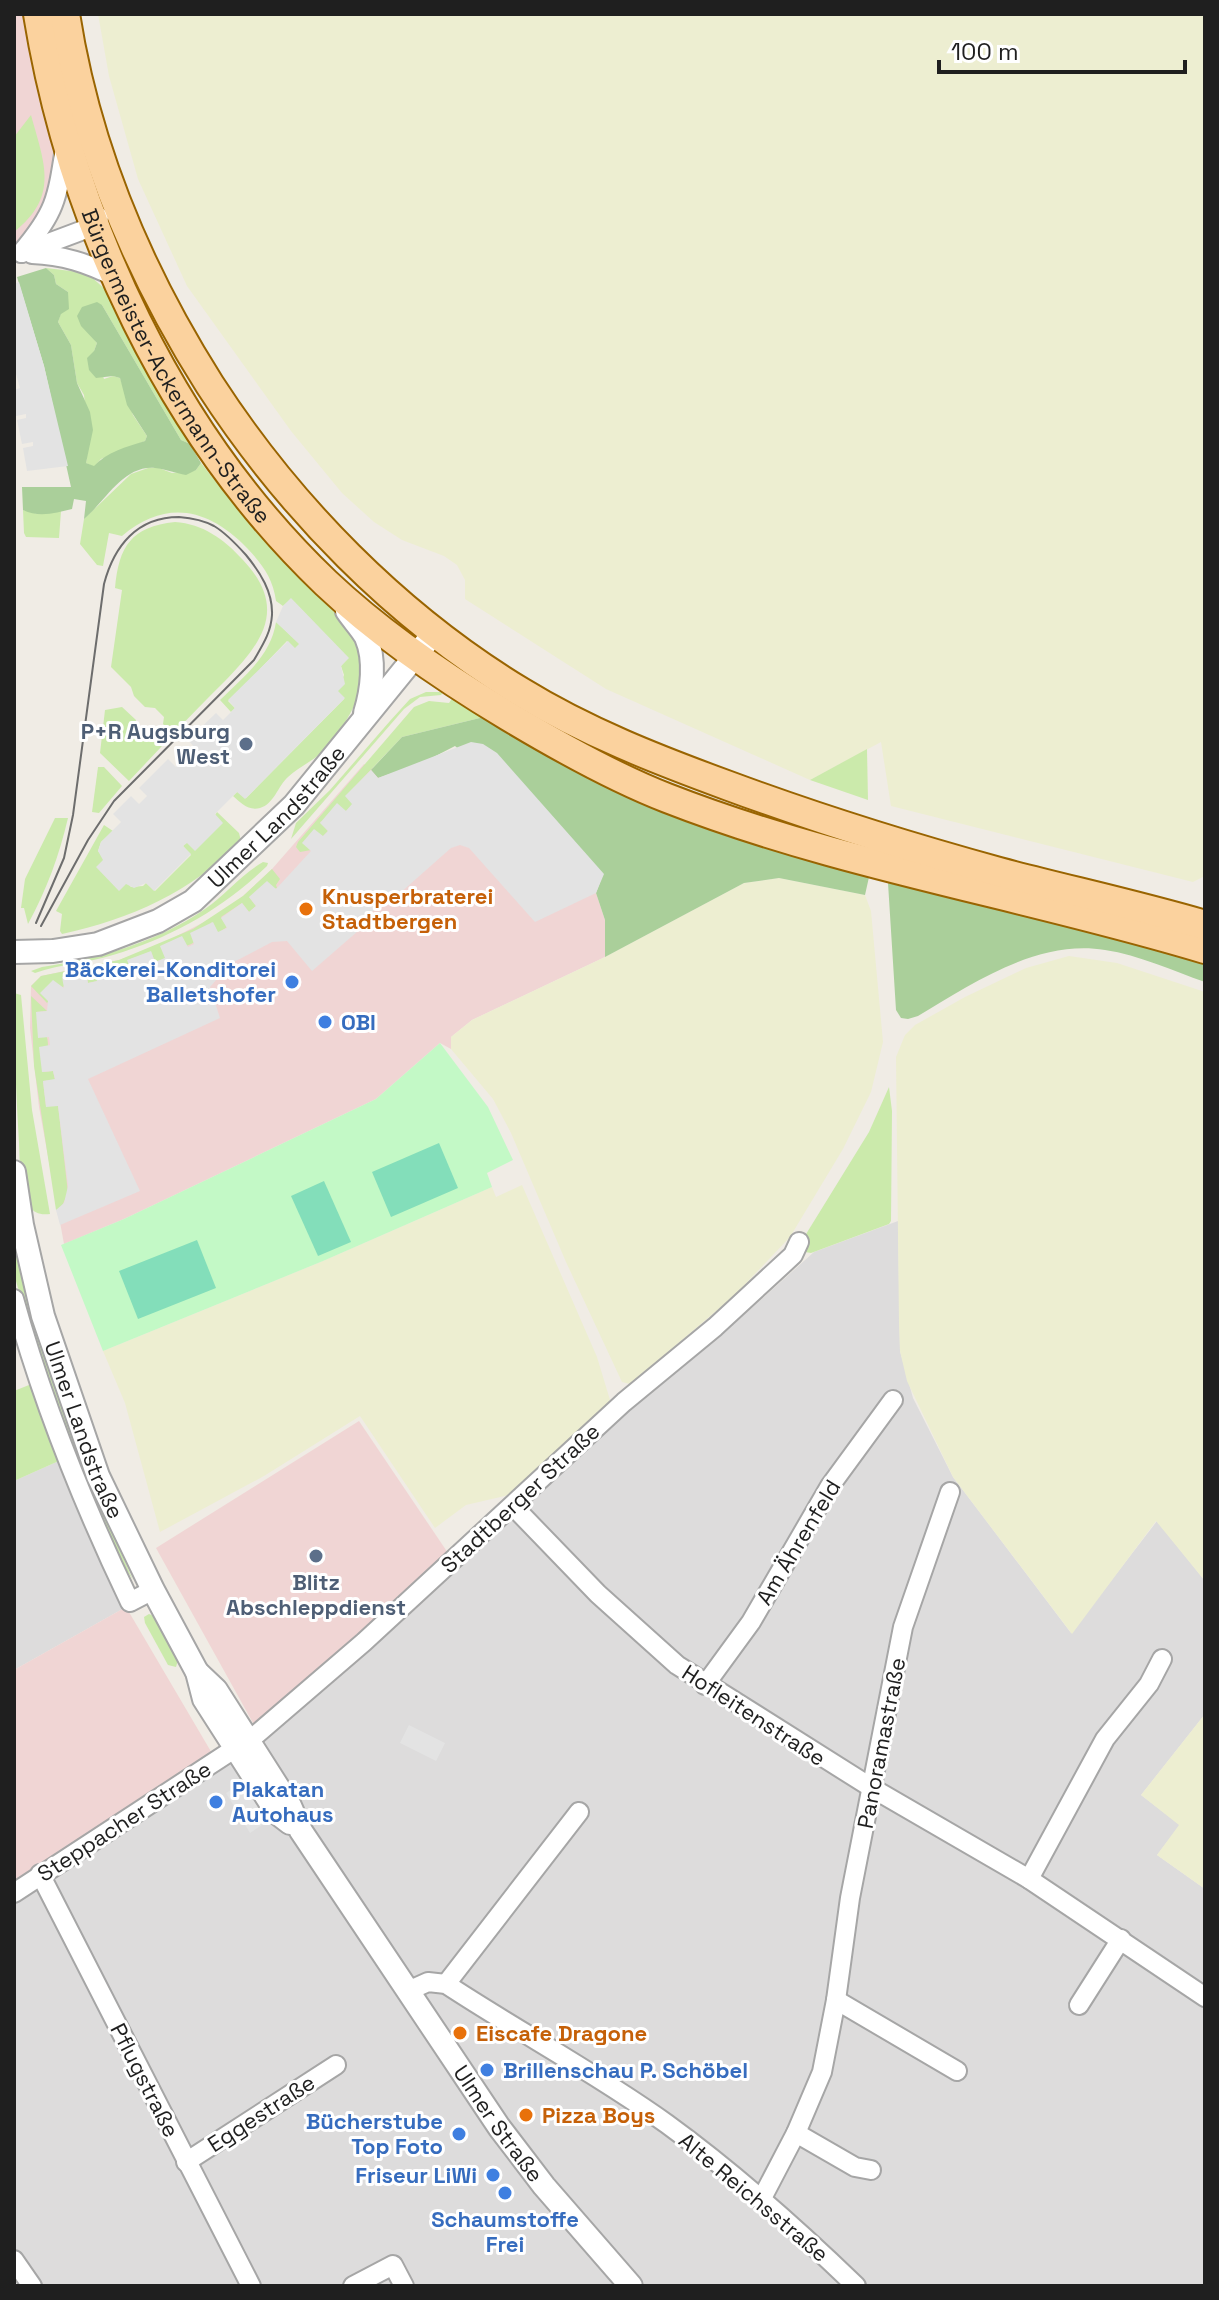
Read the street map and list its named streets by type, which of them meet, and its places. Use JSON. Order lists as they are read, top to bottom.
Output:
{
  "streets": {
    "main road": ["Bürgermeister-Ackermann-Straße"],
    "street": [
      "Ulmer Landstraße",
      "Stadtberger Straße",
      "Am Ährenfeld",
      "Hofleitenstraße",
      "Panoramastraße",
      "Steppacher Straße",
      "Pflugstraße",
      "Eggestraße",
      "Ulmer Straße",
      "Alte Reichsstraße"
    ]
  },
  "crossings": [
    ["Bürgermeister-Ackermann-Straße", "Ulmer Landstraße"],
    ["Ulmer Landstraße", "Ulmer Straße"],
    ["Stadtberger Straße", "Hofleitenstraße"],
    ["Stadtberger Straße", "Steppacher Straße"],
    ["Stadtberger Straße", "Ulmer Straße"],
    ["Am Ährenfeld", "Hofleitenstraße"],
    ["Hofleitenstraße", "Panoramastraße"],
    ["Panoramastraße", "Alte Reichsstraße"],
    ["Steppacher Straße", "Pflugstraße"],
    ["Steppacher Straße", "Ulmer Straße"],
    ["Pflugstraße", "Eggestraße"]
  ],
  "places": [
    "P+R Augsburg West",
    "Knusperbraterei Stadtbergen",
    "Bäckerei-Konditorei Balletshofer",
    "OBI",
    "Blitz Abschleppdienst",
    "Plakatan Autohaus",
    "Eiscafe Dragone",
    "Brillenschau P. Schöbel",
    "Pizza Boys",
    "Bücherstube Top Foto",
    "Friseur LiWi",
    "Schaumstoffe Frei"
  ],
  "scale_bar": "100 m"
}
